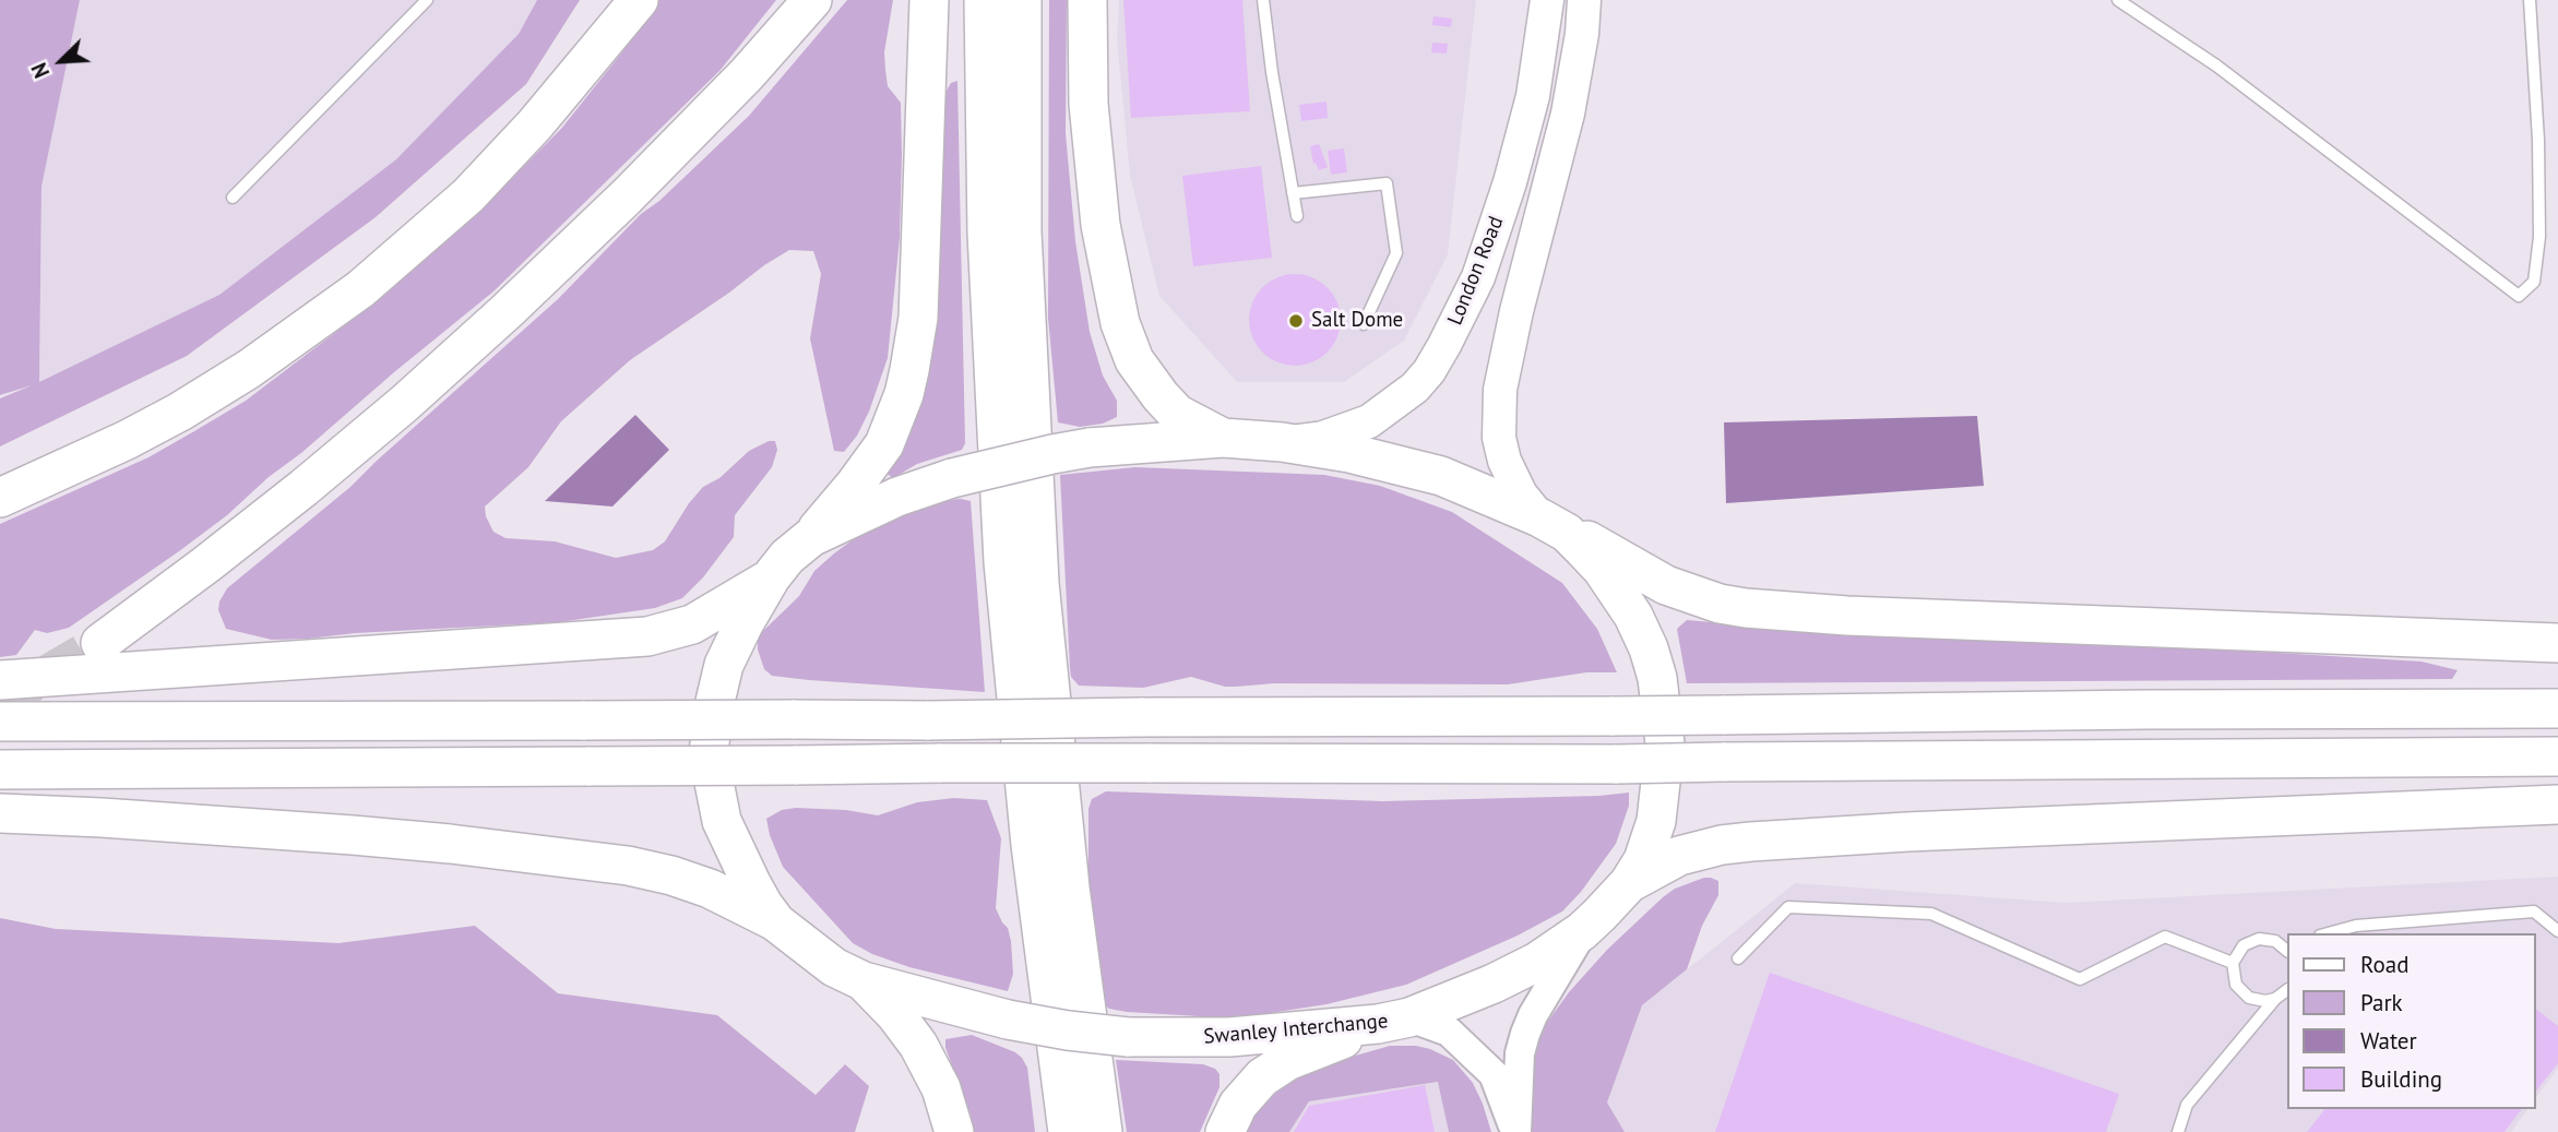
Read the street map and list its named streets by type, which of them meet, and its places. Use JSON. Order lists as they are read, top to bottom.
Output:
{
  "streets": {
    "highway": ["Swanley Interchange"],
    "main road": ["London Road"]
  },
  "crossings": [
    ["London Road", "Swanley Interchange"]
  ],
  "places": ["Salt Dome"],
  "legend": [
    "Road",
    "Park",
    "Water",
    "Building"
  ],
  "north": "bottom left"
}
